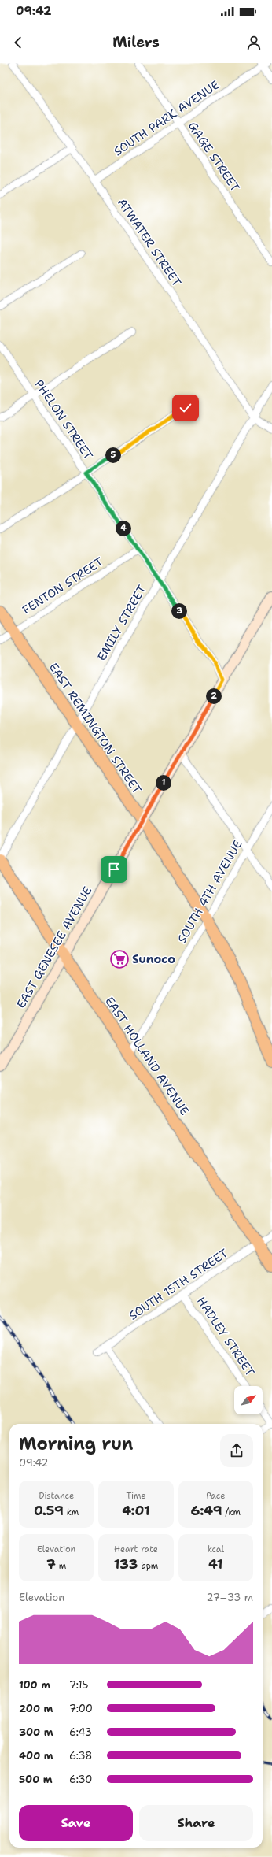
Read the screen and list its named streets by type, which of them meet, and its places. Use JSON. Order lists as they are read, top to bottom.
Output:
{
  "streets": {
    "highway": ["EAST REMINGTON STREET", "EAST HOLLAND AVENUE"],
    "main road": ["EAST GENESEE AVENUE"],
    "street": [
      "SOUTH PARK AVENUE",
      "GAGE STREET",
      "ATWATER STREET",
      "PHELON STREET",
      "FENTON STREET",
      "EMILY STREET",
      "SOUTH 4TH AVENUE",
      "SOUTH 15TH STREET",
      "HADLEY STREET"
    ]
  },
  "crossings": [
    ["SOUTH PARK AVENUE", "GAGE STREET"],
    ["SOUTH PARK AVENUE", "ATWATER STREET"],
    ["ATWATER STREET", "EMILY STREET"],
    ["PHELON STREET", "FENTON STREET"],
    ["PHELON STREET", "EMILY STREET"],
    ["PHELON STREET", "EAST GENESEE AVENUE"],
    ["FENTON STREET", "EAST REMINGTON STREET"],
    ["EMILY STREET", "EAST REMINGTON STREET"],
    ["EAST REMINGTON STREET", "SOUTH 4TH AVENUE"],
    ["EAST REMINGTON STREET", "EAST GENESEE AVENUE"],
    ["SOUTH 4TH AVENUE", "EAST HOLLAND AVENUE"],
    ["EAST GENESEE AVENUE", "EAST HOLLAND AVENUE"],
    ["EAST HOLLAND AVENUE", "SOUTH 15TH STREET"],
    ["SOUTH 15TH STREET", "HADLEY STREET"]
  ],
  "places": {
    "supermarket": ["Sunoco"]
  },
  "north": "top right",
  "page": {
    "status": "09:42",
    "header": "Milers",
    "pins": [
      "5",
      "4",
      "3",
      "2",
      "1"
    ],
    "heading": ["Morning run", "09:42"],
    "stats": [
      ["Distance", "0.59 km"],
      ["Time", "4:01"],
      ["Pace", "6:49 /km"],
      ["Elevation", "7 m"],
      ["Heart rate", "133 bpm"],
      ["kcal", "41"]
    ],
    "chart": ["Elevation", "27–33 m"],
    "list": [
      {
        "name": "100 m",
        "note": "7:15"
      },
      {
        "name": "200 m",
        "note": "7:00"
      },
      {
        "name": "300 m",
        "note": "6:43"
      },
      {
        "name": "400 m",
        "note": "6:38"
      },
      {
        "name": "500 m",
        "note": "6:30"
      }
    ],
    "buttons": ["Save", "Share"]
  }
}
